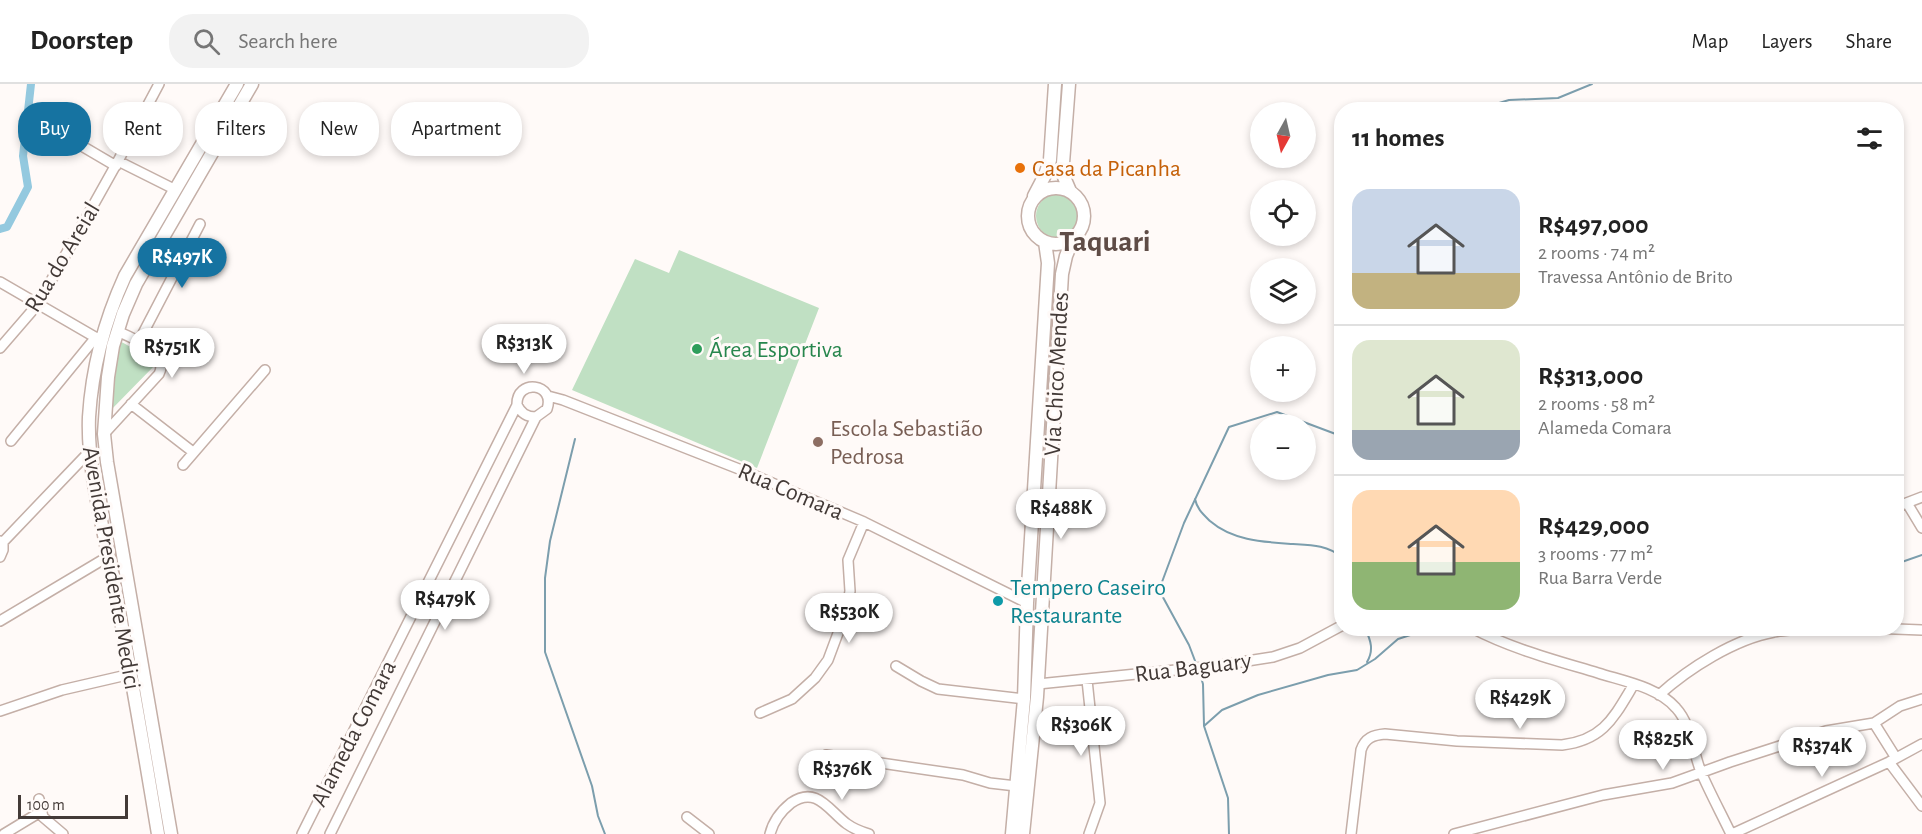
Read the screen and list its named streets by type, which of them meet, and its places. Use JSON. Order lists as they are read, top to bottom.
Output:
{
  "streets": {
    "main road": ["Via Chico Mendes", "Avenida Presidente Medici"],
    "street": [
      "Rua do Areial",
      "Rua Comara",
      "Rua Baguary",
      "Alameda Comara"
    ]
  },
  "crossings": [
    ["Via Chico Mendes", "Rua Comara"],
    ["Via Chico Mendes", "Rua Baguary"],
    ["Rua Comara", "Alameda Comara"]
  ],
  "districts": ["Taquari"],
  "places": [
    "Casa da Picanha",
    "Área Esportiva",
    "Escola Sebastião Pedrosa",
    "Tempero Caseiro Restaurante"
  ],
  "scale_bar": "100 m",
  "north": "bottom",
  "page": {
    "header": "Doorstep",
    "search": "Search here",
    "nav": ["Map", "Layers", "Share"],
    "map_buttons": ["+", "−"],
    "chip": [
      "Buy",
      "Rent",
      "Filters",
      "New",
      "Apartment"
    ],
    "heading": "11 homes",
    "list": [
      {
        "name": "R$497,000",
        "note": "2 rooms · 74 m² · Travessa Antônio de Brito"
      },
      {
        "name": "R$313,000",
        "note": "2 rooms · 58 m² · Alameda Comara"
      },
      {
        "name": "R$429,000",
        "note": "3 rooms · 77 m² · Rua Barra Verde"
      }
    ],
    "price": [
      "R$497K",
      "R$313K",
      "R$751K",
      "R$488K",
      "R$479K",
      "R$530K",
      "R$429K",
      "R$306K",
      "R$825K",
      "R$374K",
      "R$376K"
    ],
    "scale": "100 m"
  }
}
